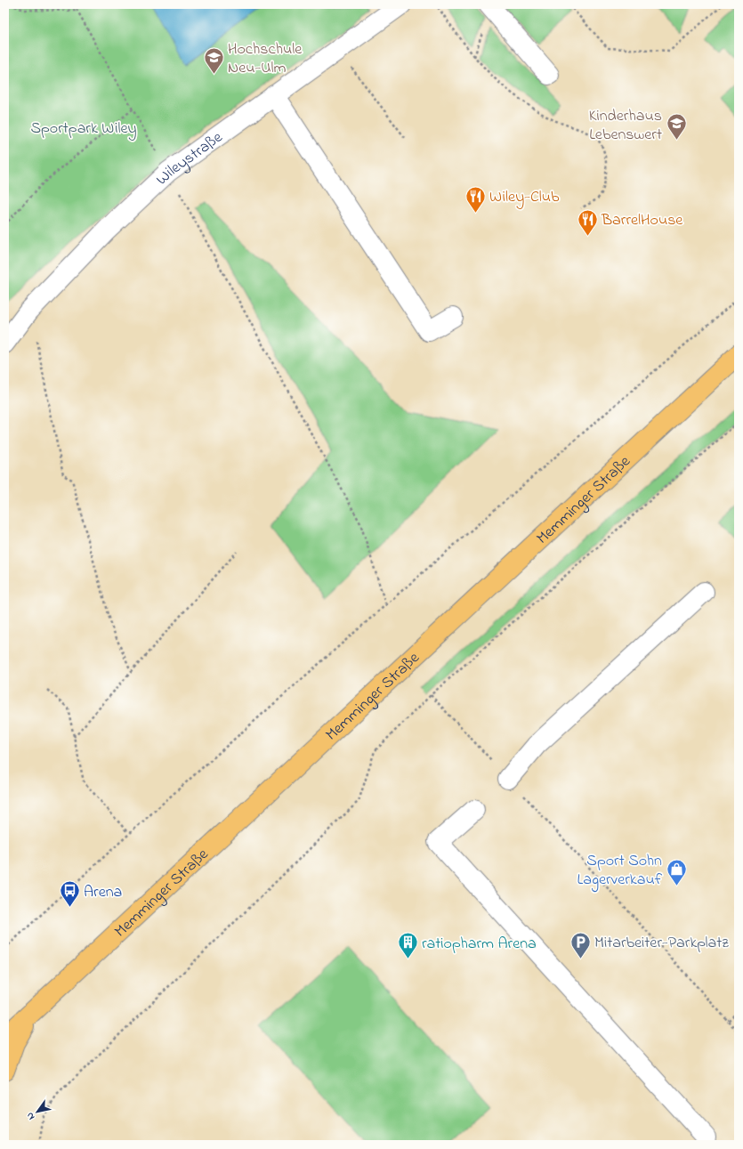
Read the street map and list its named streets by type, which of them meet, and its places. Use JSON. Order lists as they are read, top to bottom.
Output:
{
  "streets": {
    "main road": ["Memminger Straße"],
    "street": ["Wileystraße"]
  },
  "parks": ["Sportpark Wiley"],
  "places": {
    "school or university": ["Hochschule Neu-Ulm", "Kinderhaus Lebenswert"],
    "restaurant": ["Wiley-Club", "BarrelHouse"],
    "shop": ["Sport Sohn Lagerverkauf"],
    "bus stop": ["Arena"],
    "parking": ["Mitarbeiter-Parkplatz"],
    "building": ["ratiopharm Arena"]
  },
  "north": "bottom left"
}
